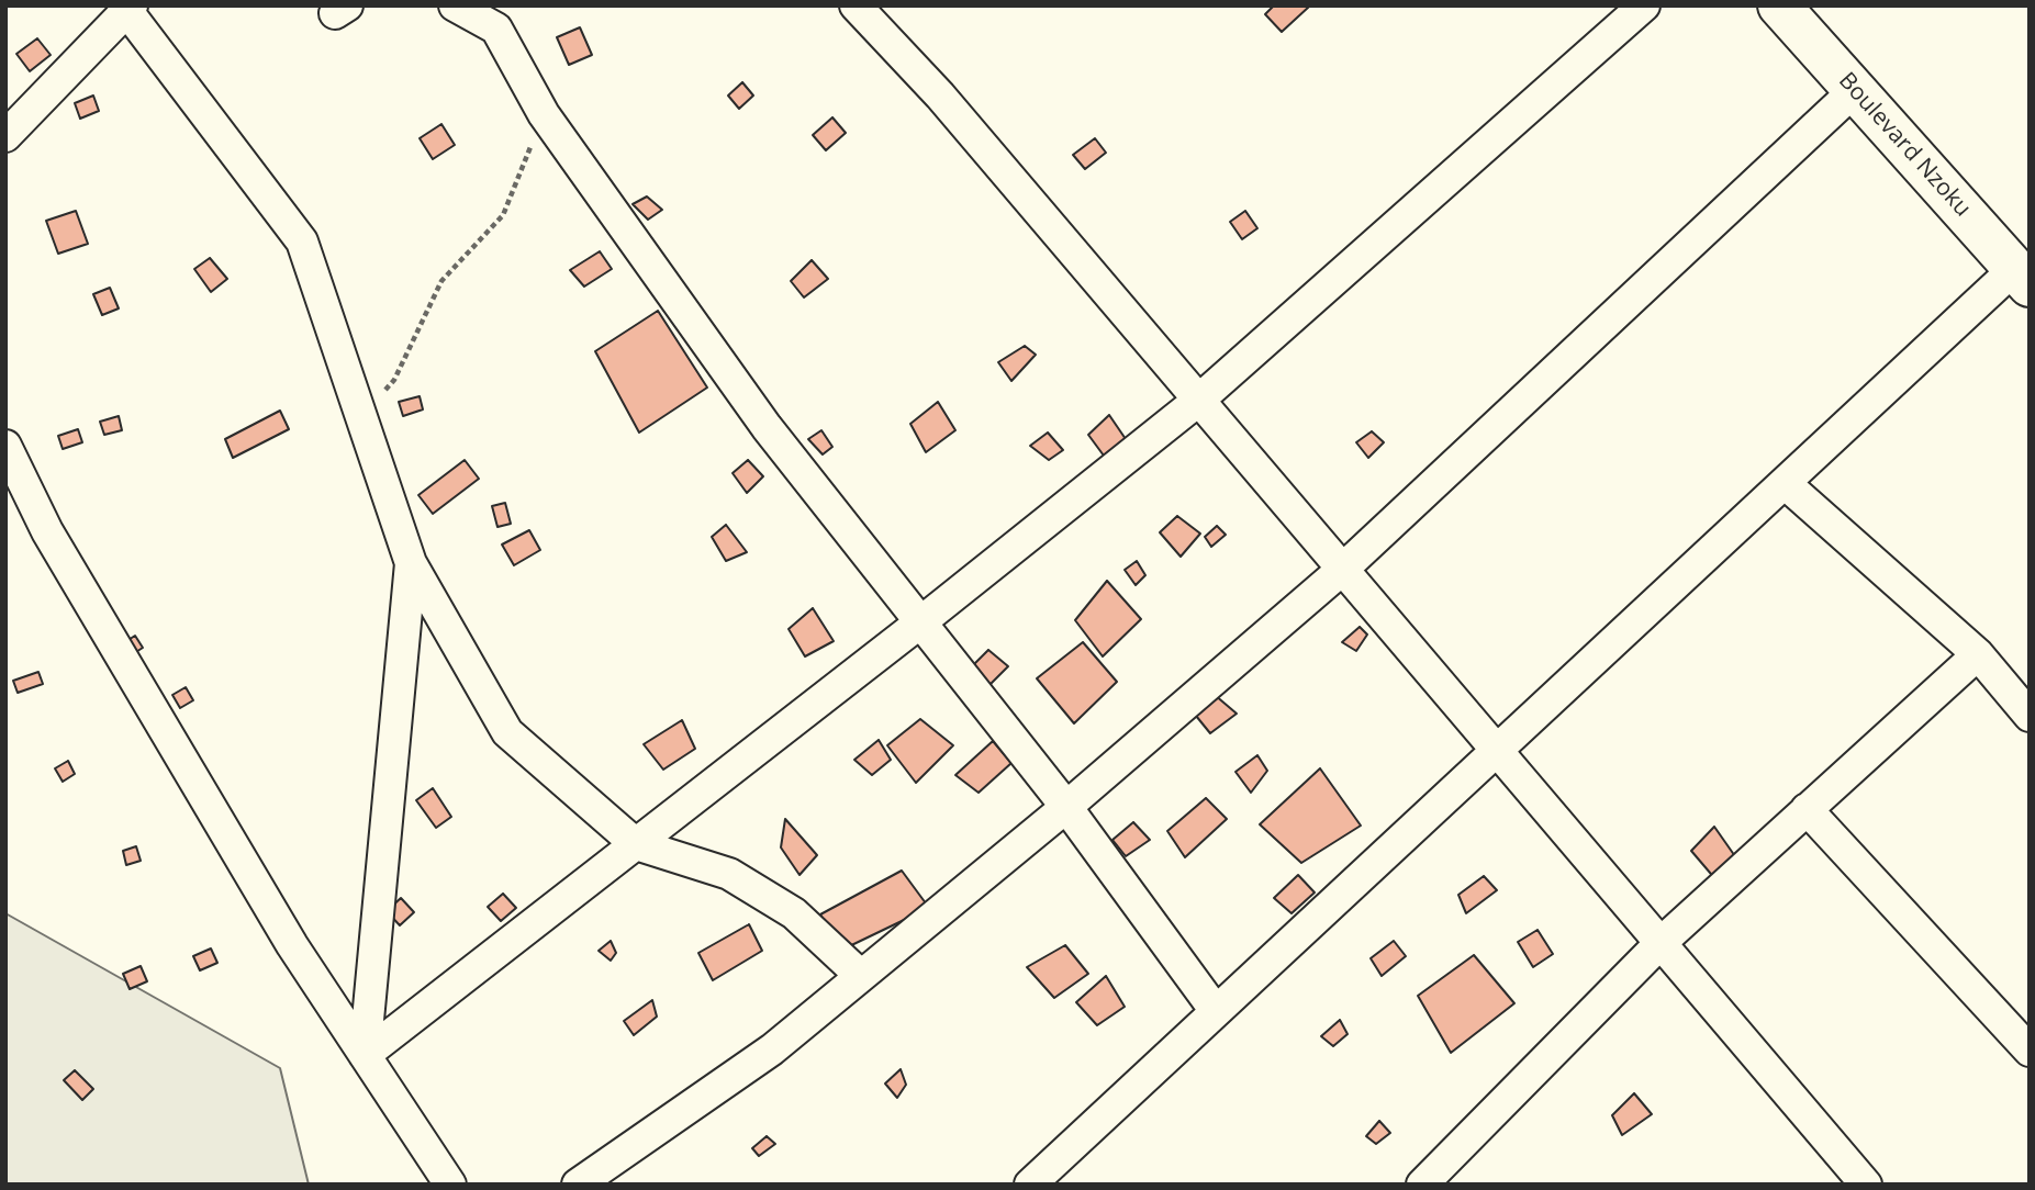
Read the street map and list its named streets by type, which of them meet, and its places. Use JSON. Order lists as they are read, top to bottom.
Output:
{
  "streets": {
    "street": ["Boulevard Nzoku"]
  }
}
